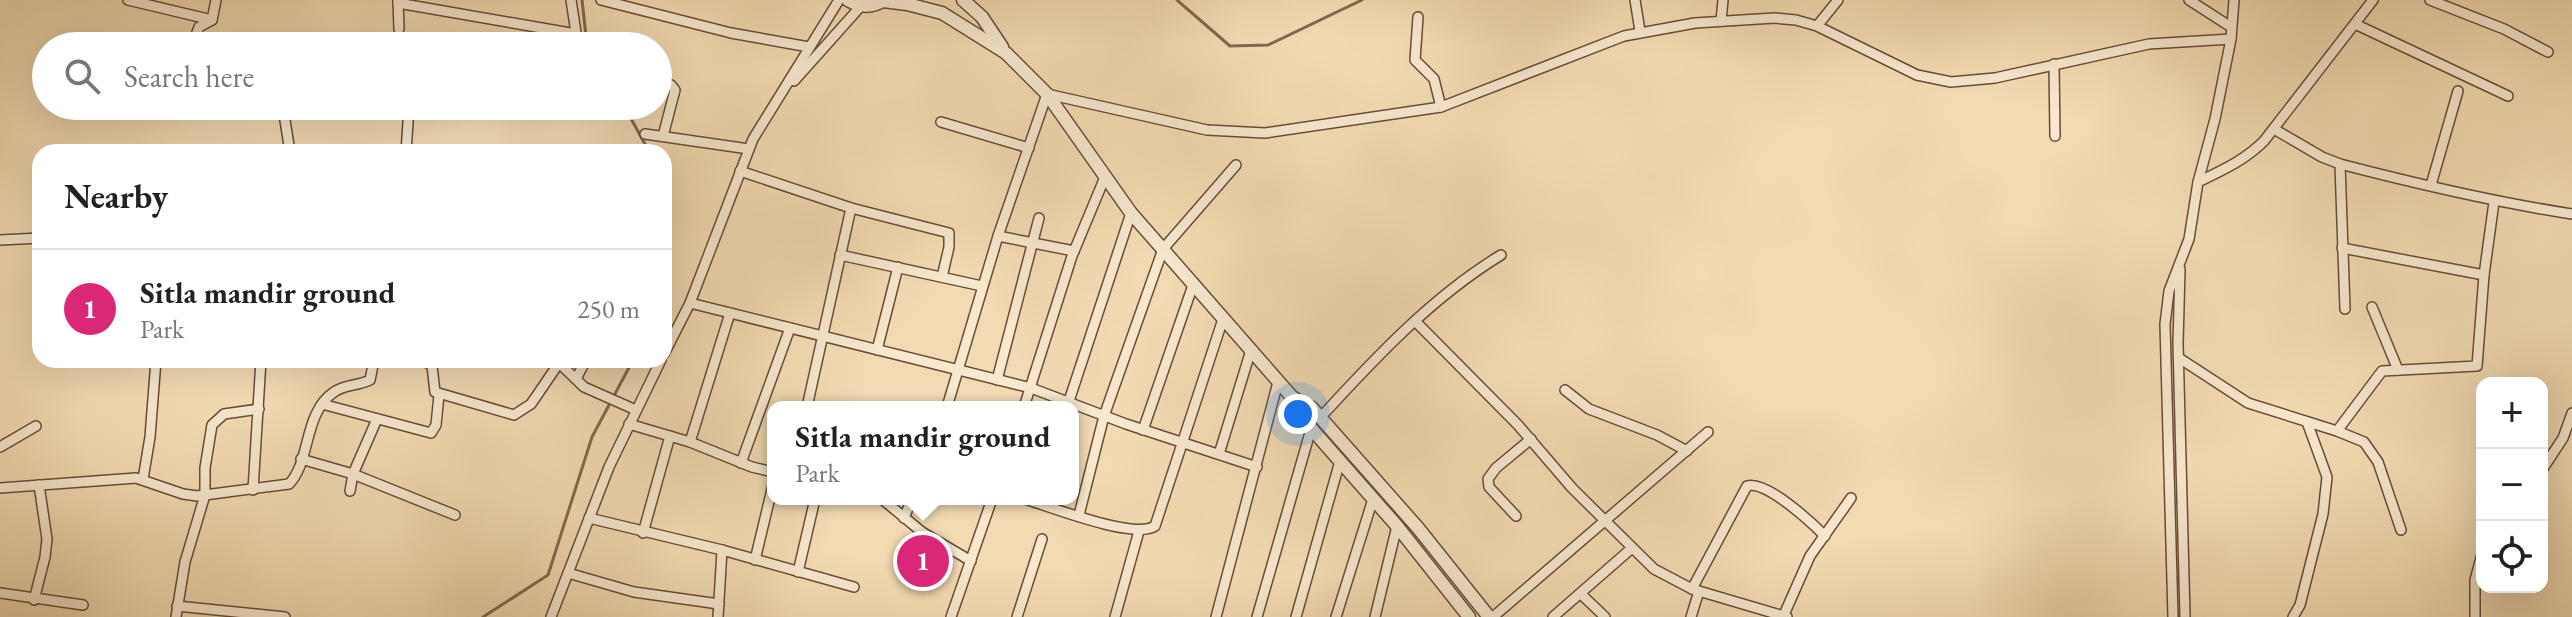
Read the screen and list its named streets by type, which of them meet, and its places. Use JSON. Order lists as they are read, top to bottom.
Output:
{
  "page": {
    "search": "Search here",
    "heading": "Nearby",
    "list": [
      {
        "mark": "1",
        "name": "Sitla mandir ground",
        "note": "Park",
        "value": "250 m"
      }
    ],
    "map_buttons": ["+", "−"],
    "popup": ["Sitla mandir ground", "Park"],
    "pins": "1"
  }
}
